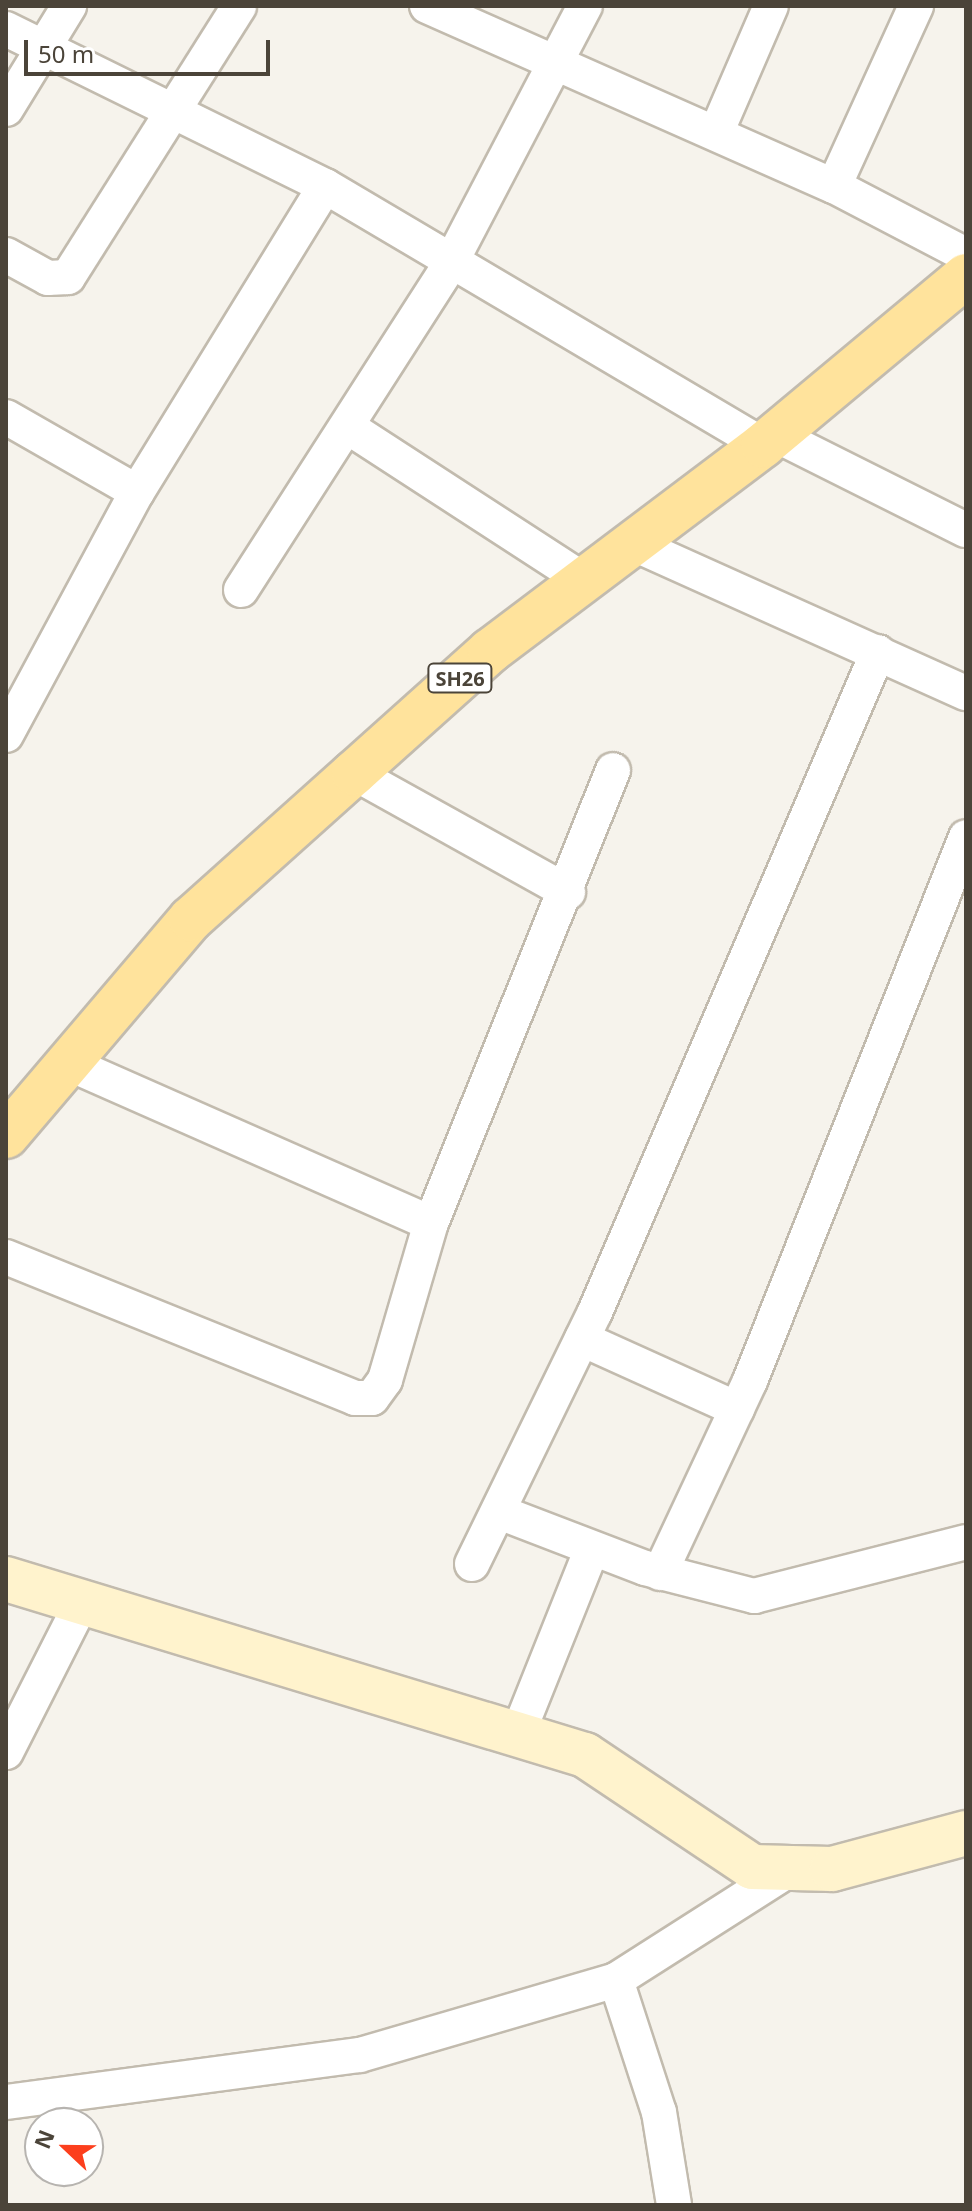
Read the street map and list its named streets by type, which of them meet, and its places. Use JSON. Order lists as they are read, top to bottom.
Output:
{
  "streets": {
    "main road": ["SH26"]
  },
  "scale_bar": "50 m",
  "north": "left"
}
